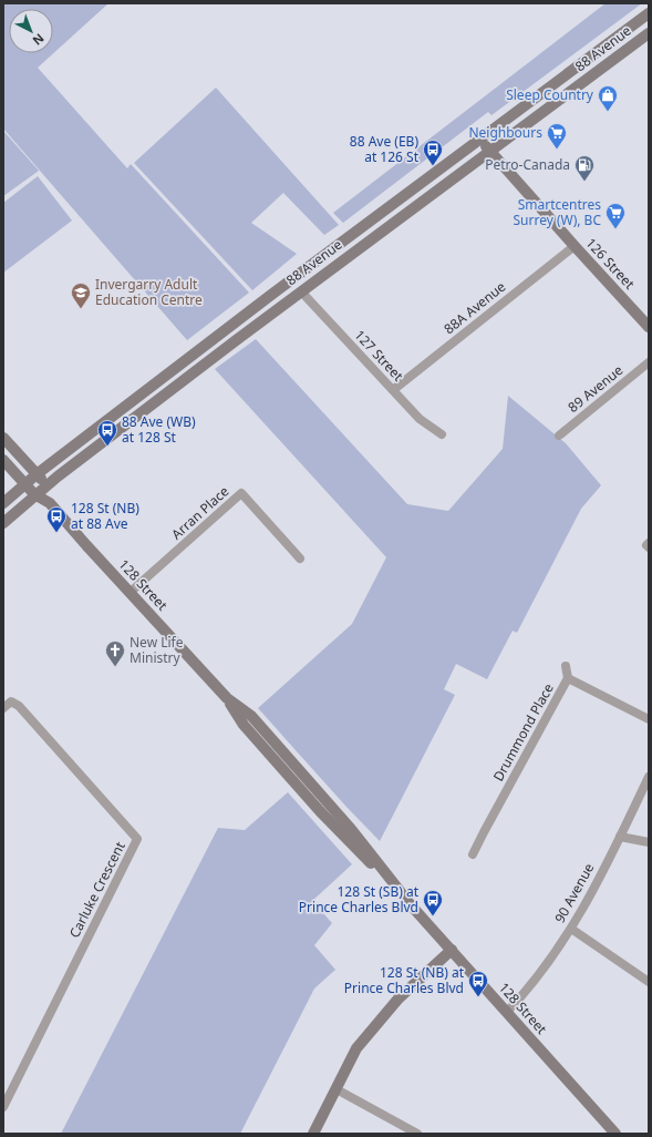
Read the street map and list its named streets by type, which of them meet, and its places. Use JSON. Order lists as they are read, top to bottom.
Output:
{
  "streets": {
    "main road": ["88 Avenue", "126 Street", "128 Street"],
    "street": [
      "88A Avenue",
      "127 Street",
      "89 Avenue",
      "Arran Place",
      "Drummond Place",
      "Carluke Crescent",
      "90 Avenue"
    ]
  },
  "crossings": [
    ["88 Avenue", "126 Street"],
    ["88 Avenue", "127 Street"],
    ["88 Avenue", "128 Street"],
    ["126 Street", "88A Avenue"],
    ["88A Avenue", "127 Street"],
    ["Arran Place", "128 Street"],
    ["128 Street", "90 Avenue"]
  ],
  "places": {
    "shop": ["Sleep Country"],
    "supermarket": ["Neighbours", "Smartcentres Surrey (W), BC"],
    "bus stop": [
      "88 Ave (EB) at 126 St",
      "88 Ave (WB) at 128 St",
      "128 St (NB) at 88 Ave",
      "128 St (SB) at Prince Charles Blvd",
      "128 St (NB) at Prince Charles Blvd"
    ],
    "fuel station": ["Petro-Canada"],
    "school or university": ["Invergarry Adult Education Centre"],
    "church": ["New Life Ministry"]
  },
  "north": "bottom right"
}
